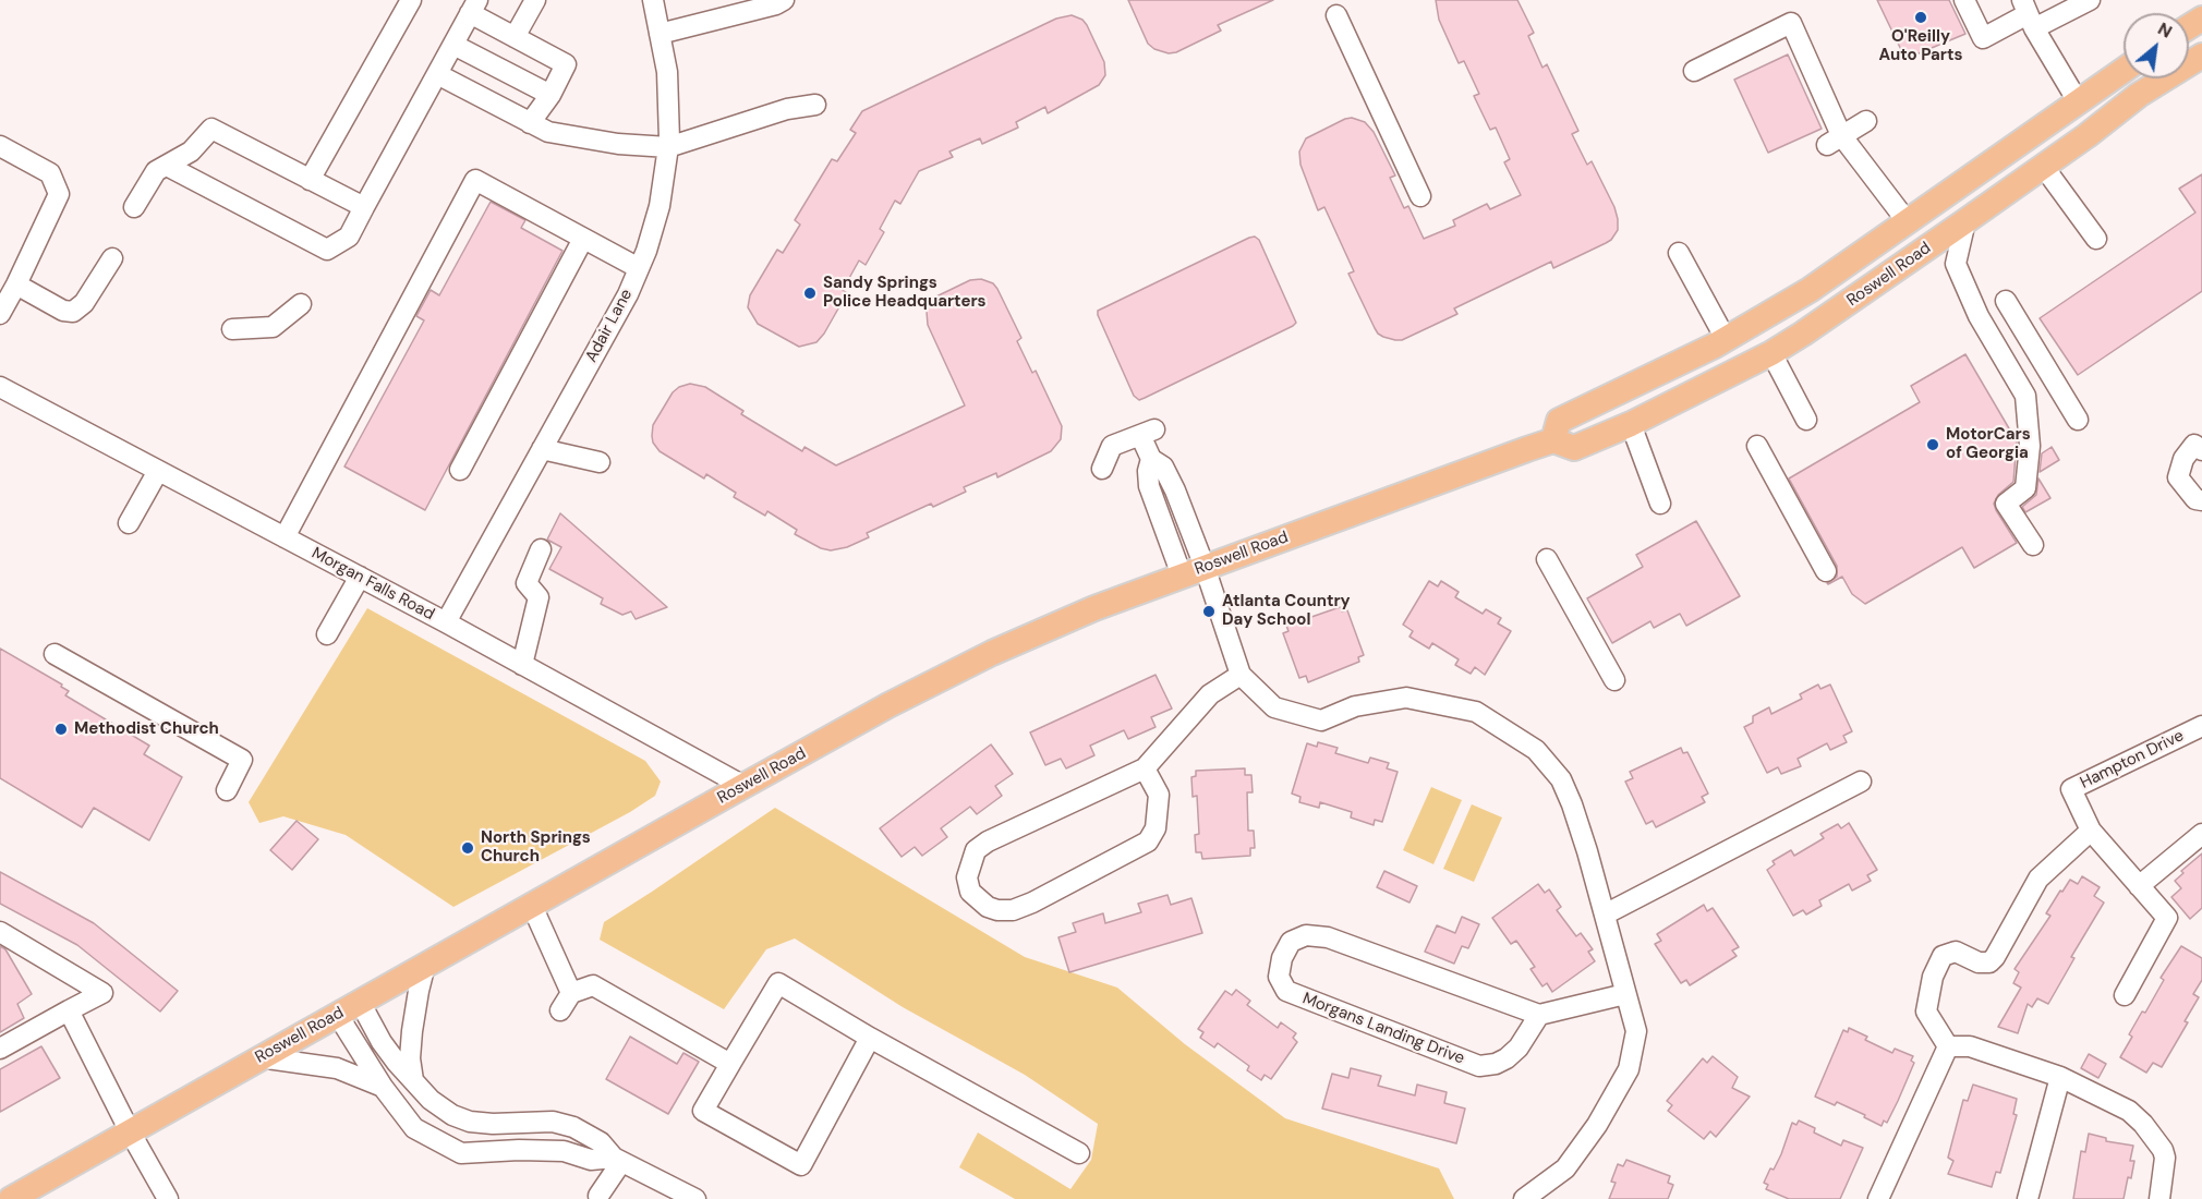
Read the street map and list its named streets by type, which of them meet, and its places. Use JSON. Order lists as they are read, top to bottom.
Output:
{
  "streets": {
    "main road": ["Roswell Road"],
    "street": [
      "Adair Lane",
      "Morgan Falls Road",
      "Hampton Drive",
      "Morgans Landing Drive"
    ]
  },
  "crossings": [
    ["Roswell Road", "Morgan Falls Road"],
    ["Adair Lane", "Morgan Falls Road"]
  ],
  "places": [
    "O'Reilly Auto Parts",
    "Sandy Springs Police Headquarters",
    "MotorCars of Georgia",
    "Atlanta Country Day School",
    "Methodist Church",
    "North Springs Church"
  ],
  "north": "top right"
}
